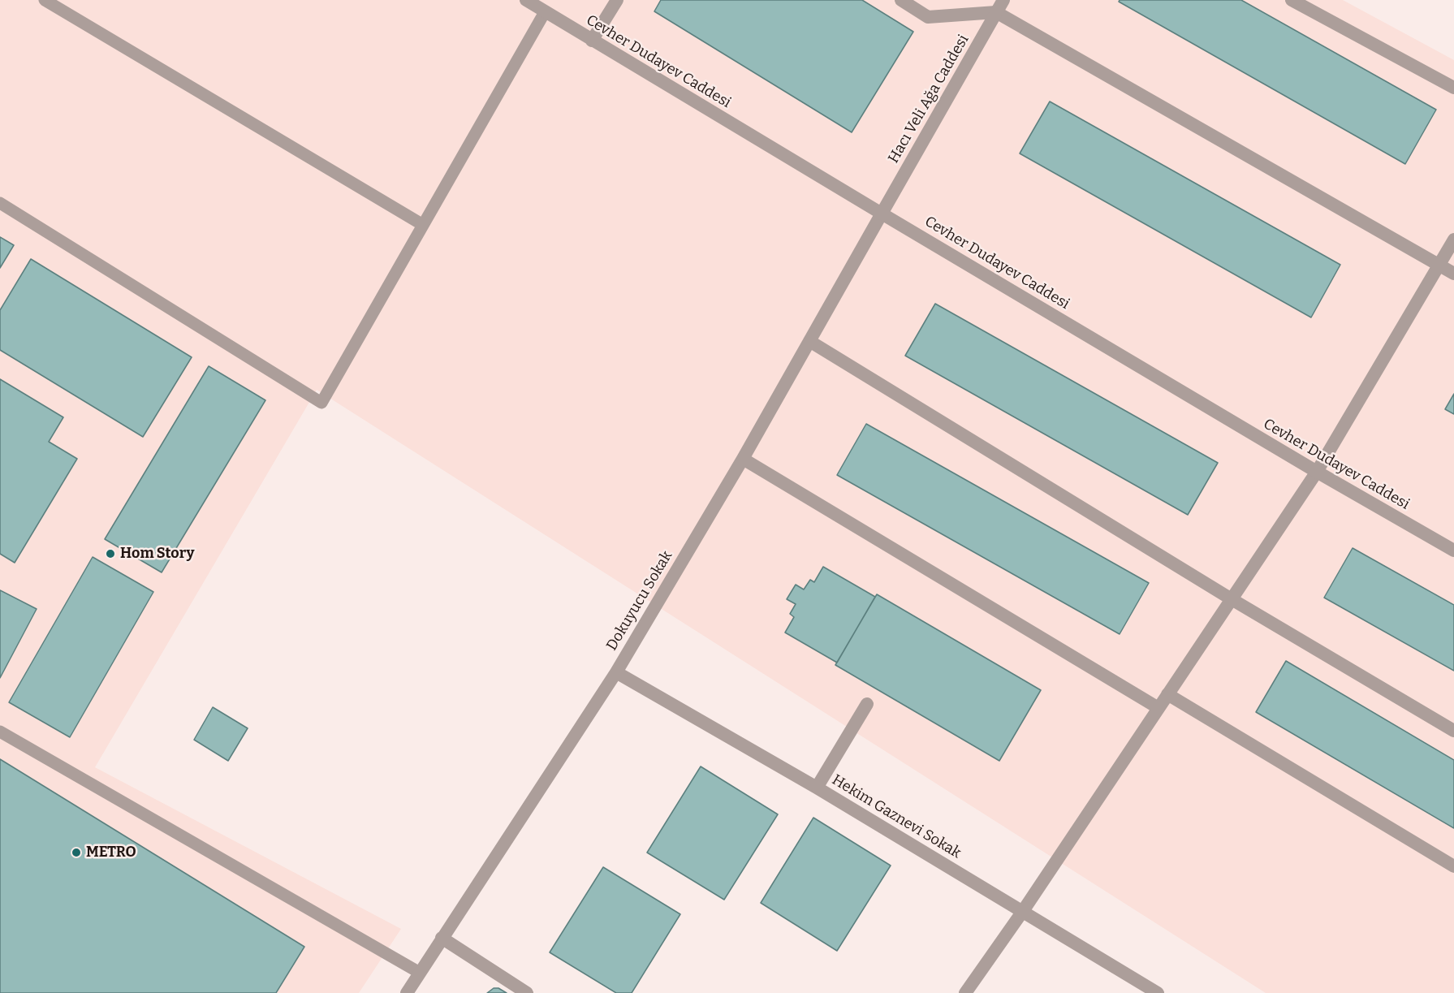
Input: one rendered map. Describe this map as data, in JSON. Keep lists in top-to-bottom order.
{
  "streets": {
    "street": [
      "Cevher Dudayev Caddesi",
      "Hacı Veli Ağa Caddesi",
      "Dokuyucu Sokak",
      "Hekim Gaznevi Sokak"
    ]
  },
  "crossings": [
    ["Cevher Dudayev Caddesi", "Hacı Veli Ağa Caddesi"],
    ["Cevher Dudayev Caddesi", "Dokuyucu Sokak"],
    ["Hacı Veli Ağa Caddesi", "Dokuyucu Sokak"],
    ["Dokuyucu Sokak", "Hekim Gaznevi Sokak"]
  ],
  "places": ["Hom Story", "METRO"]
}
